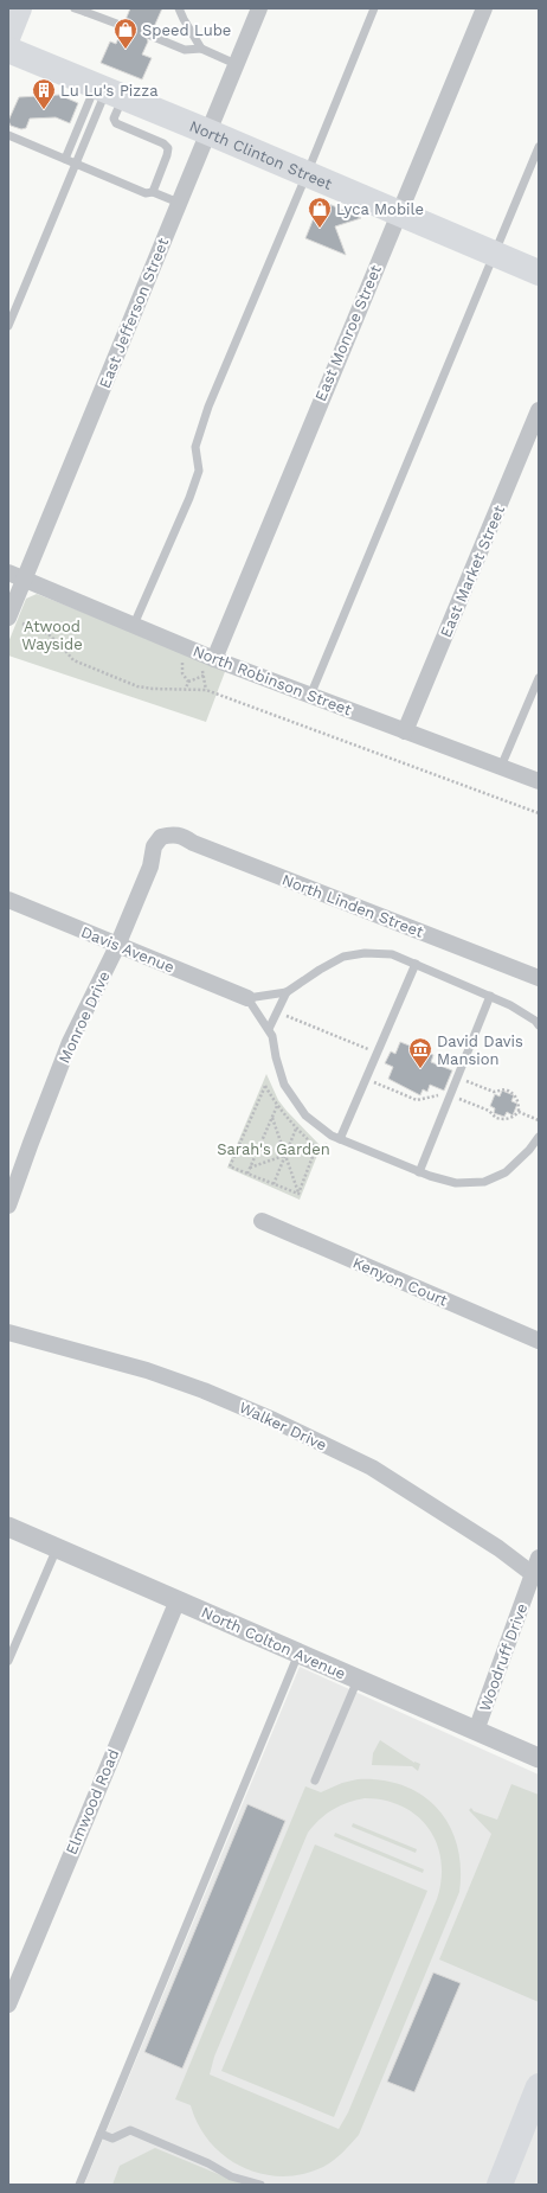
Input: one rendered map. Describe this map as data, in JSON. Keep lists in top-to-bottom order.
{
  "streets": {
    "main road": ["North Clinton Street"],
    "street": [
      "East Jefferson Street",
      "East Monroe Street",
      "East Market Street",
      "North Robinson Street",
      "North Linden Street",
      "Davis Avenue",
      "Monroe Drive",
      "Kenyon Court",
      "Walker Drive",
      "North Colton Avenue",
      "Woodruff Drive",
      "Elmwood Road"
    ]
  },
  "crossings": [
    ["North Clinton Street", "East Jefferson Street"],
    ["North Clinton Street", "East Monroe Street"],
    ["East Jefferson Street", "North Robinson Street"],
    ["East Monroe Street", "North Robinson Street"],
    ["East Market Street", "North Robinson Street"],
    ["North Linden Street", "Monroe Drive"],
    ["Davis Avenue", "Monroe Drive"],
    ["Walker Drive", "Woodruff Drive"],
    ["North Colton Avenue", "Woodruff Drive"],
    ["North Colton Avenue", "Elmwood Road"]
  ],
  "parks": ["Atwood Wayside", "Sarah's Garden"],
  "places": {
    "shop": ["Speed Lube", "Lyca Mobile"],
    "building": ["Lu Lu's Pizza"],
    "museum": ["David Davis Mansion"]
  }
}
